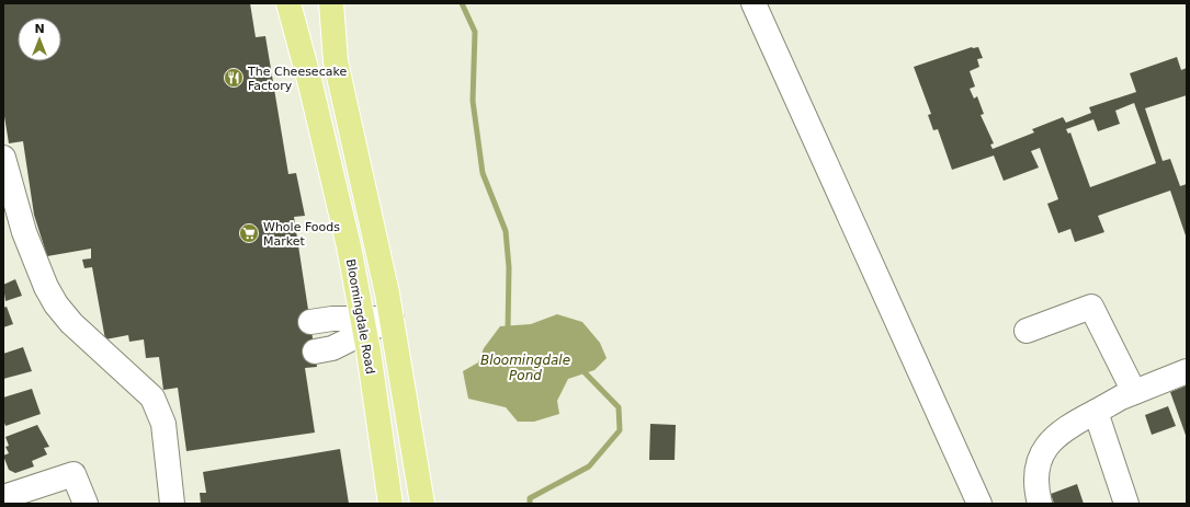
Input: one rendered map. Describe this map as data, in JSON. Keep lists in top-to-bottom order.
{
  "streets": {
    "main road": ["Bloomingdale Road"]
  },
  "water": ["Bloomingdale Pond"],
  "places": {
    "restaurant": ["The Cheesecake Factory"],
    "supermarket": ["Whole Foods Market"]
  },
  "north": "top"
}
